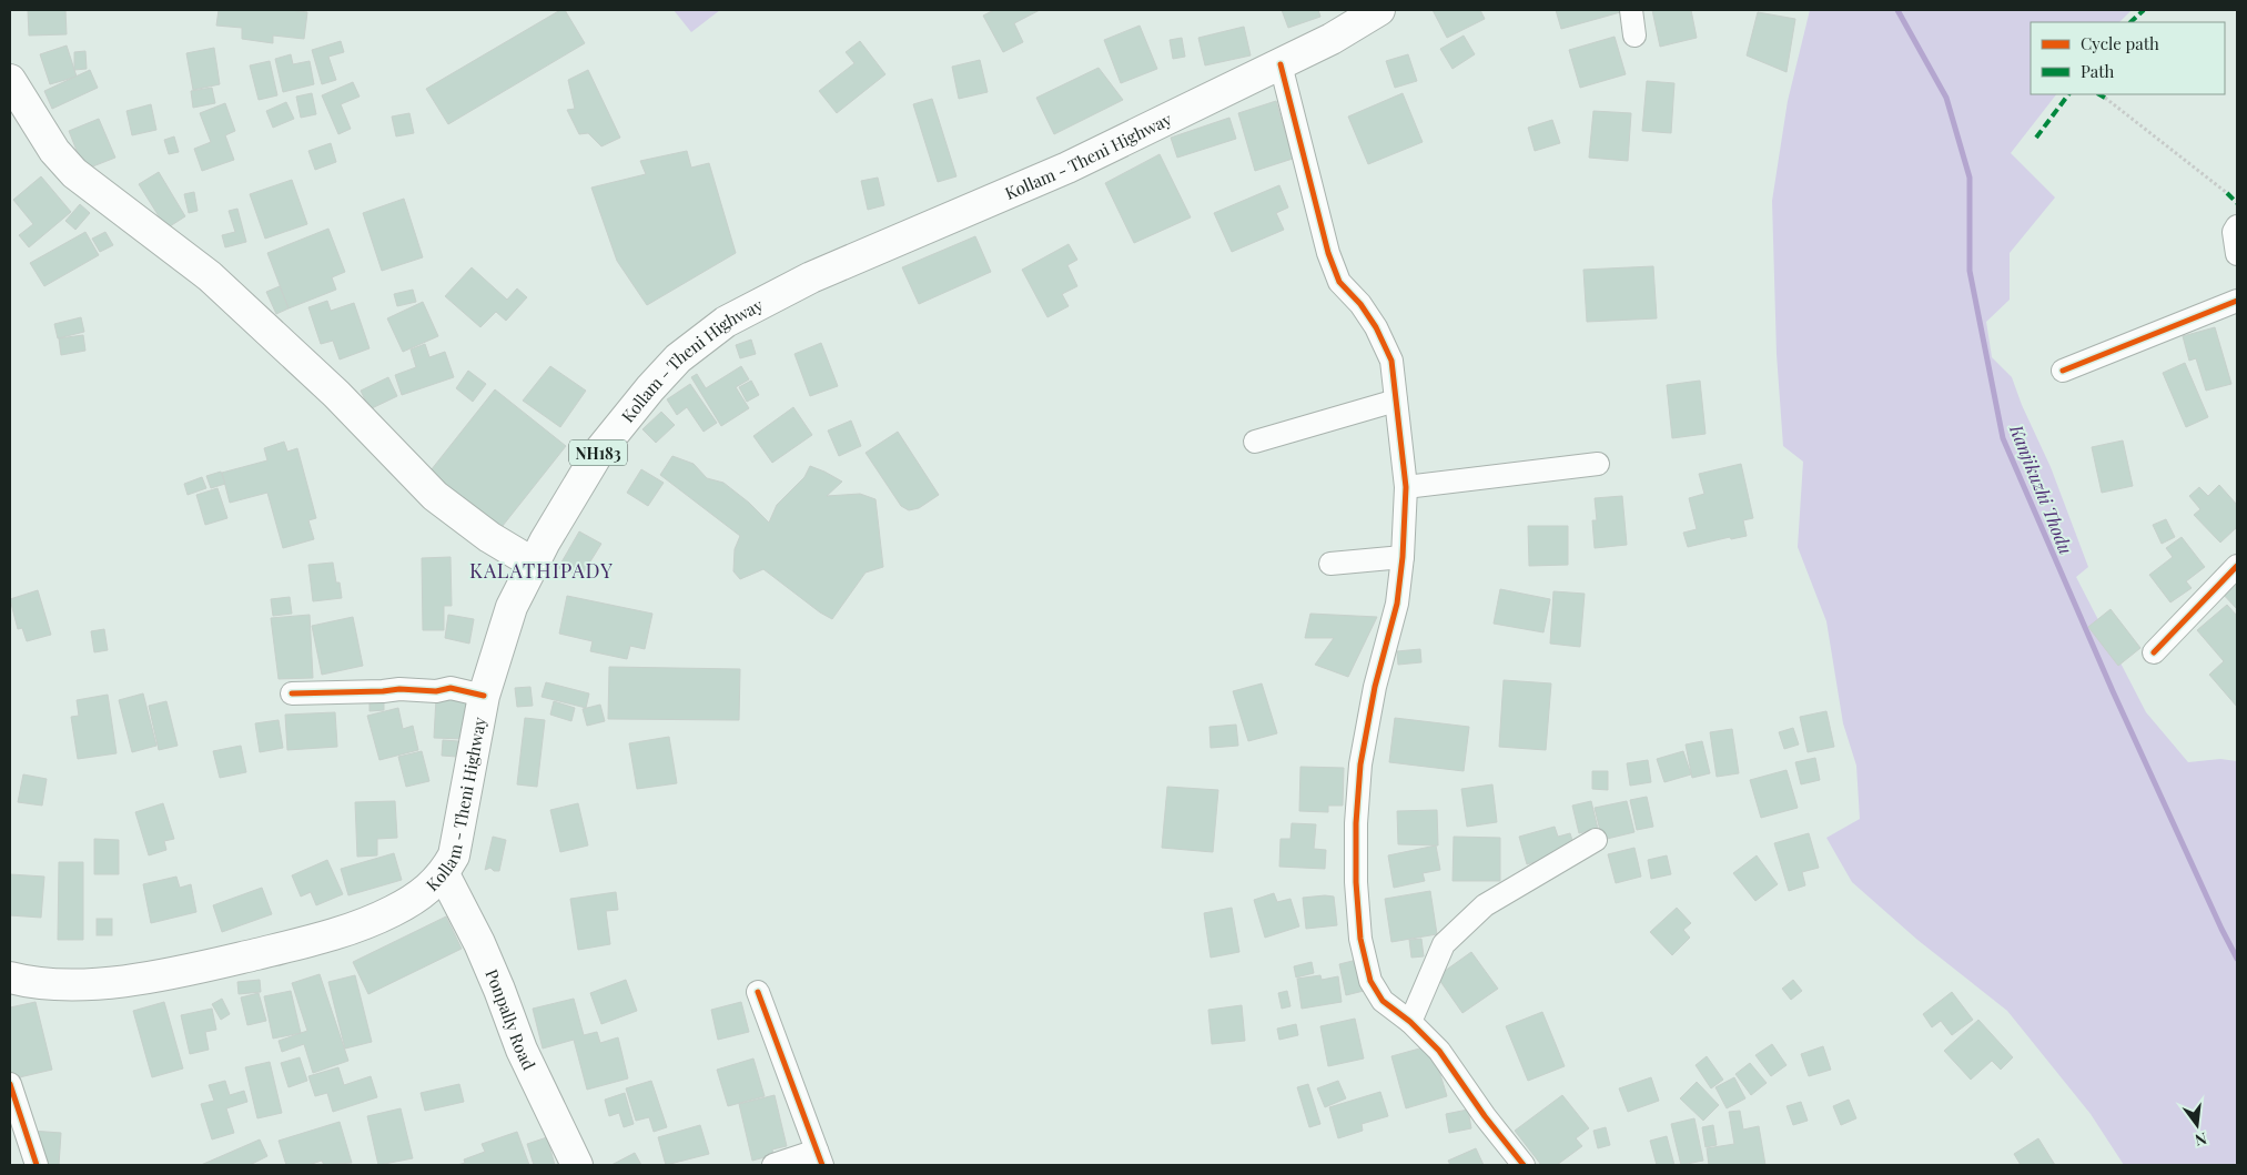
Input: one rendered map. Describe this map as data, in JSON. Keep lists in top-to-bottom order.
{
  "streets": {
    "main road": ["Kollam - Theni Highway", "NH183", "Ponpally Road"]
  },
  "crossings": [
    ["Kollam - Theni Highway", "Ponpally Road"]
  ],
  "districts": ["KALATHIPADY"],
  "water": ["Kanjikuzhi Thodu"],
  "legend": ["Cycle path", "Path"],
  "north": "bottom"
}
